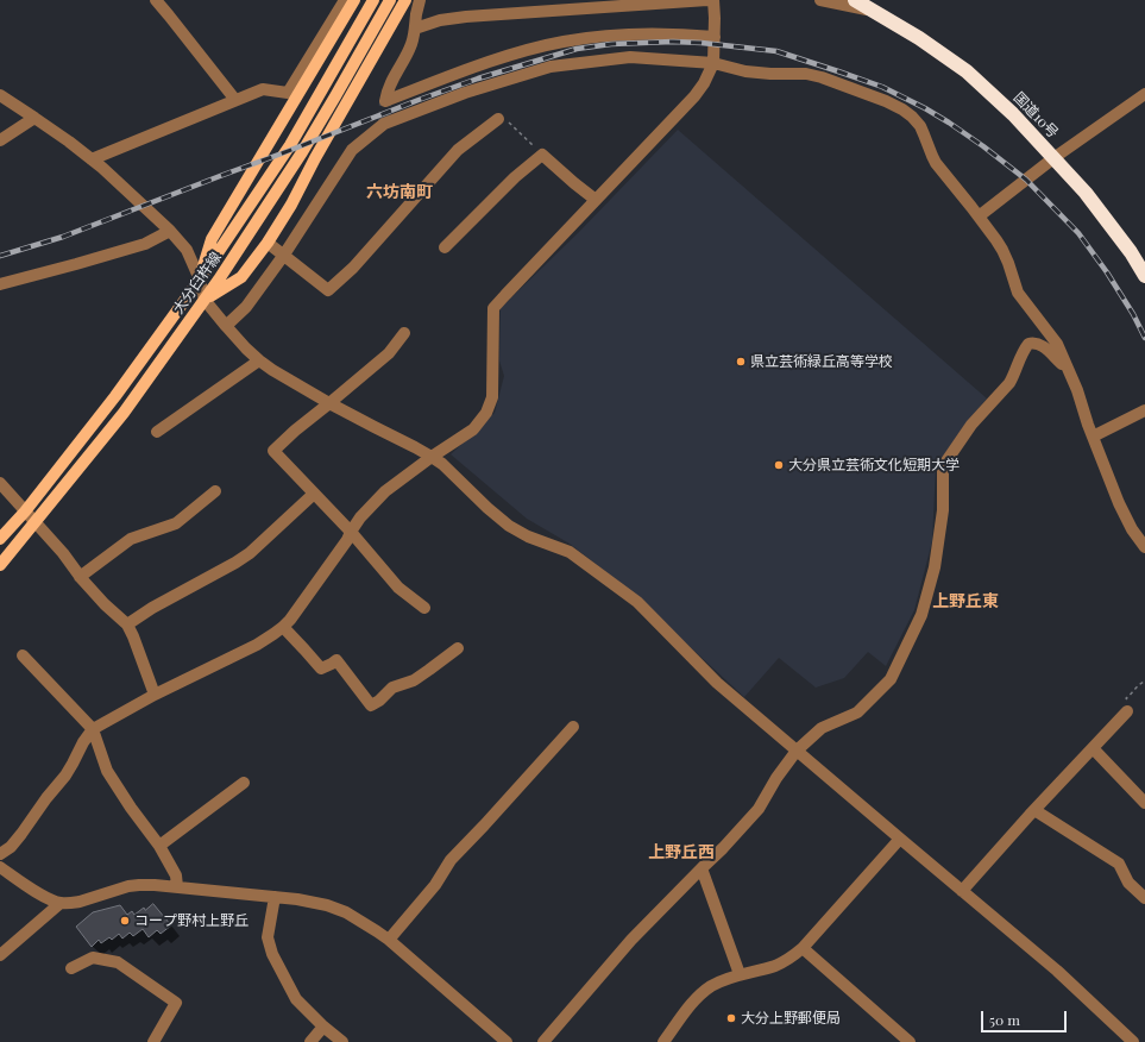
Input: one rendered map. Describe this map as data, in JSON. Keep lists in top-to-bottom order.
{
  "streets": {
    "highway": ["国道10号"],
    "main road": ["大分臼杵線"]
  },
  "districts": ["六坊南町", "上野丘東", "上野丘西"],
  "places": [
    "県立芸術緑丘高等学校",
    "大分県立芸術文化短期大学",
    "コープ野村上野丘",
    "大分上野郵便局"
  ],
  "scale_bar": "50 m"
}
